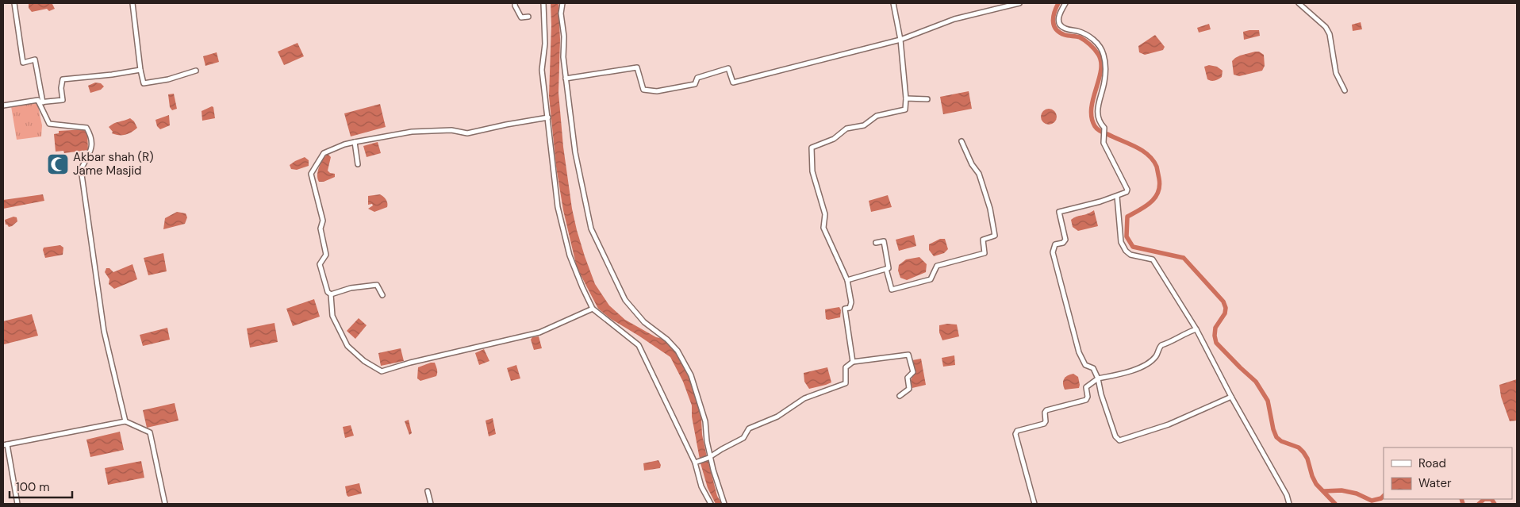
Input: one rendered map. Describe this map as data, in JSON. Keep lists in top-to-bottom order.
{
  "places": {
    "mosque": ["Akbar shah (R) Jame Masjid"]
  },
  "legend": ["Road", "Water"],
  "scale_bar": "100 m"
}
